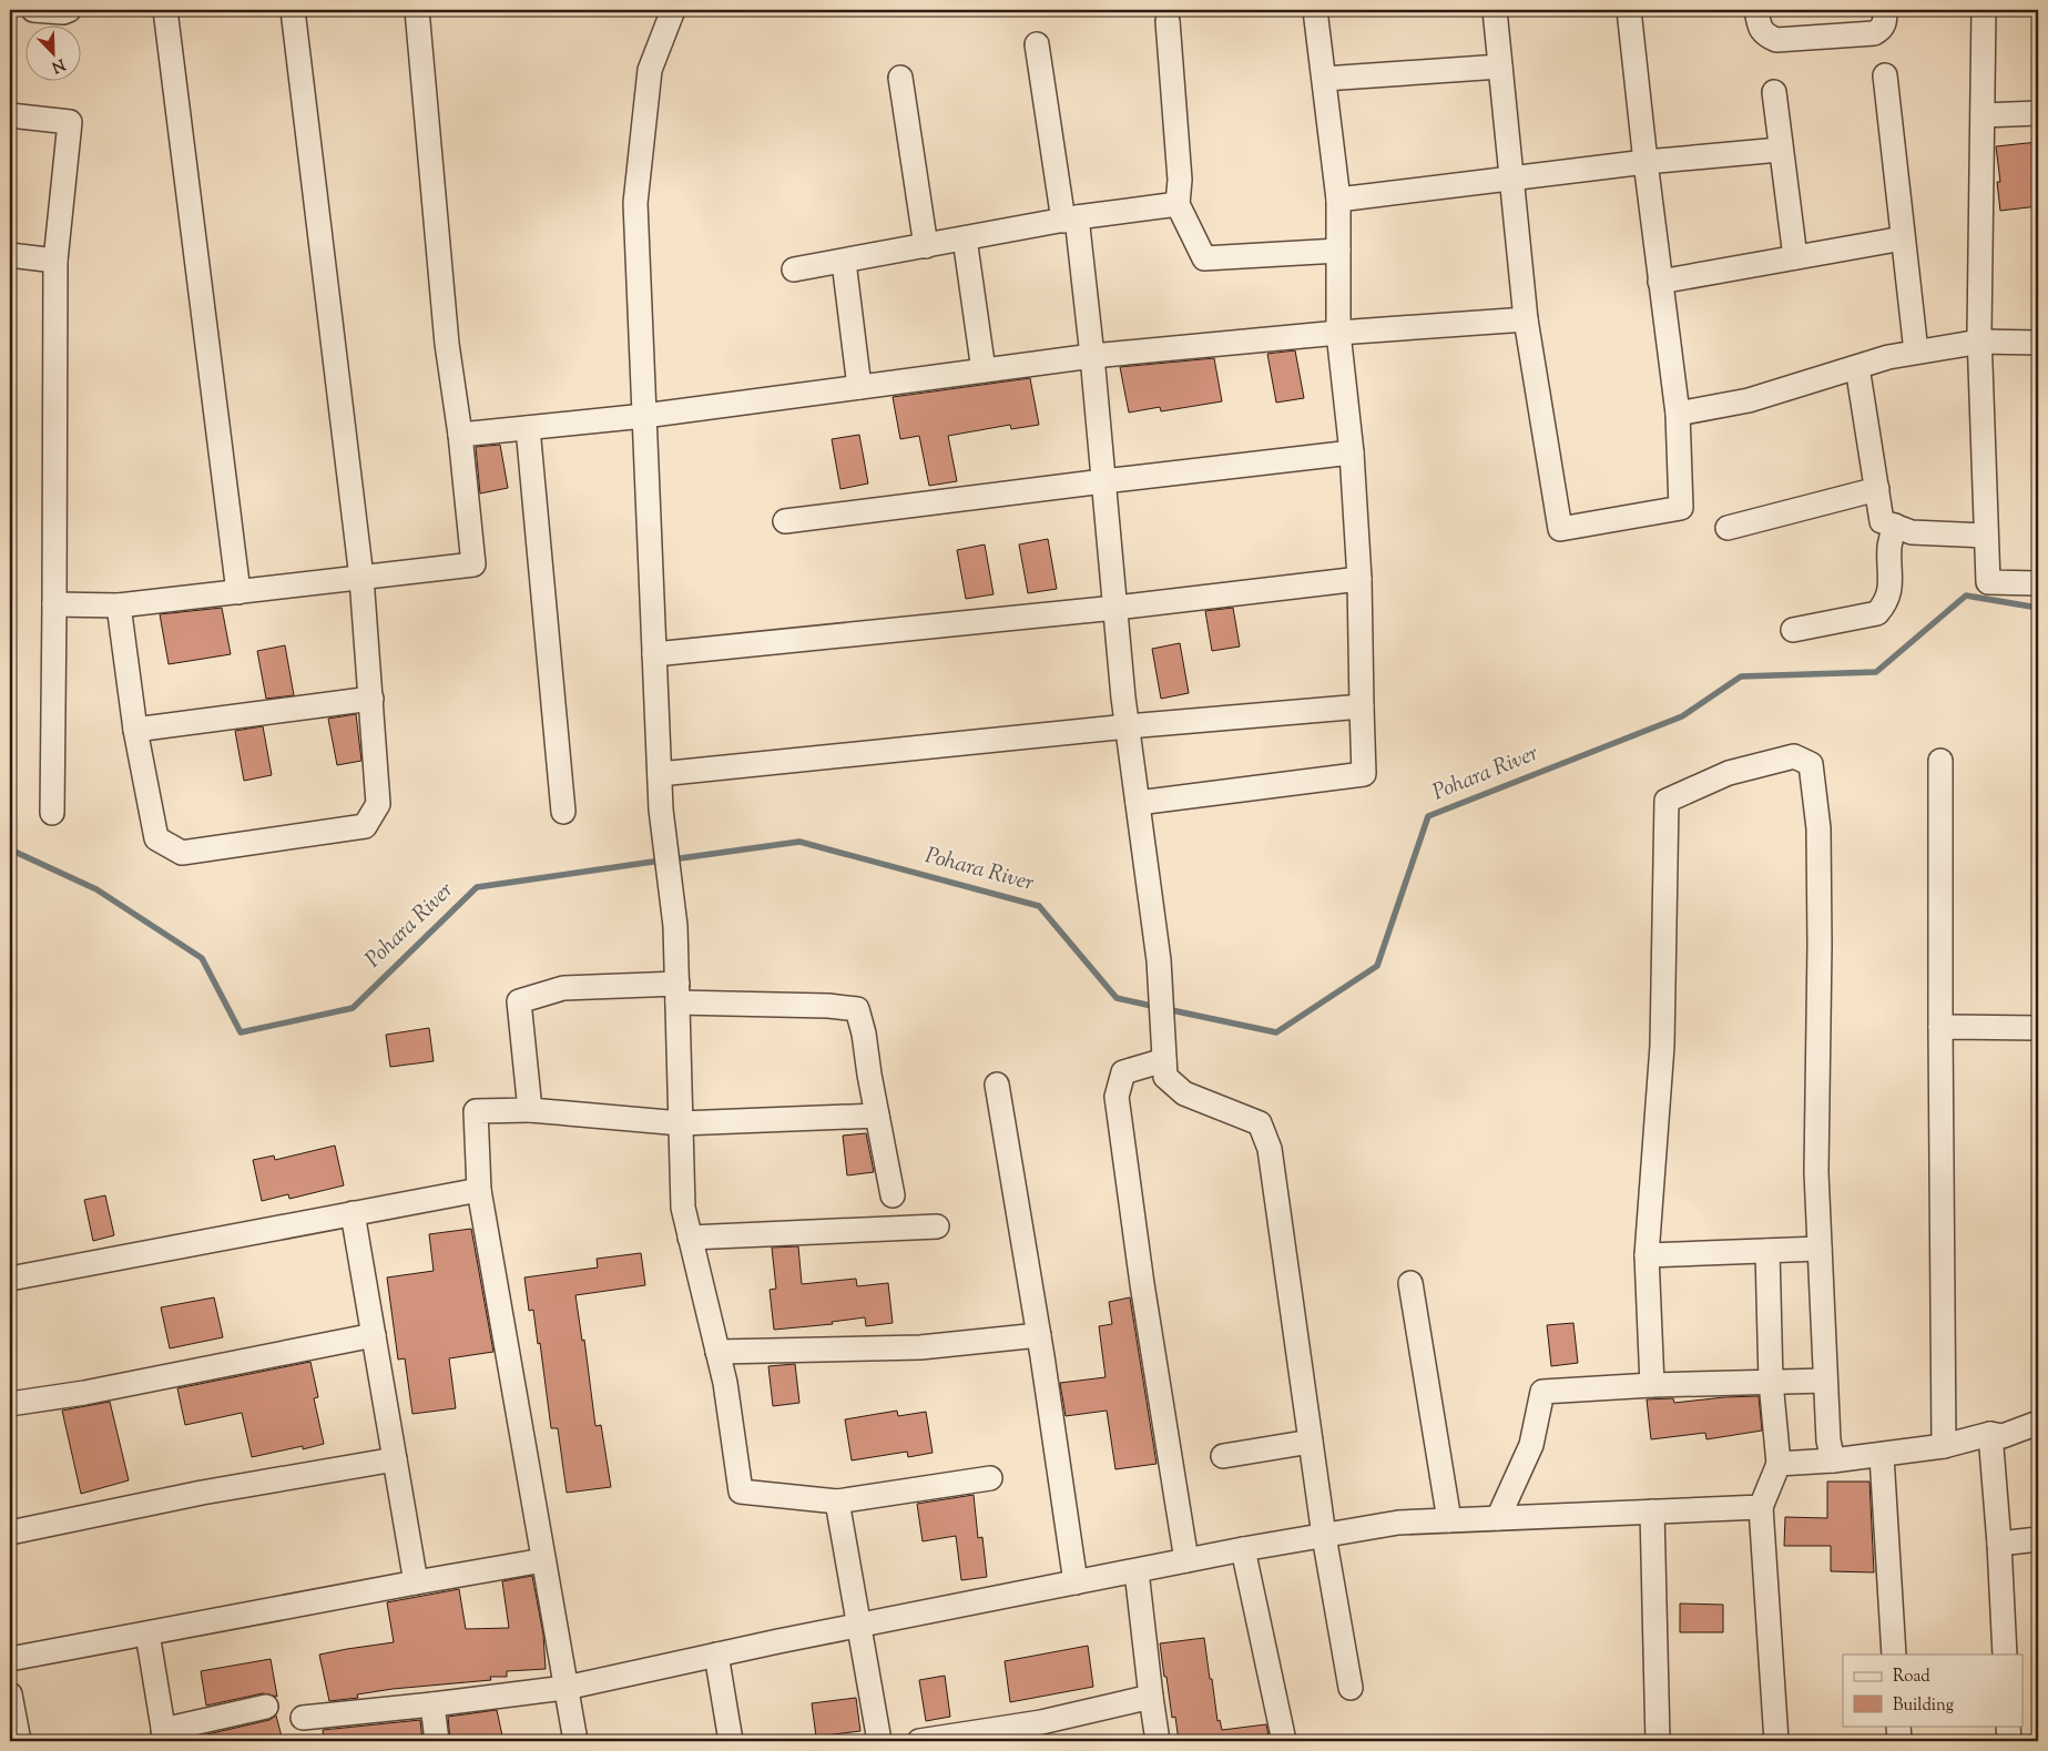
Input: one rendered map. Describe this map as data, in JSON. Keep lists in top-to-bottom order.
{
  "water": ["Pohara River"],
  "legend": ["Road", "Building"],
  "north": "bottom right"
}
